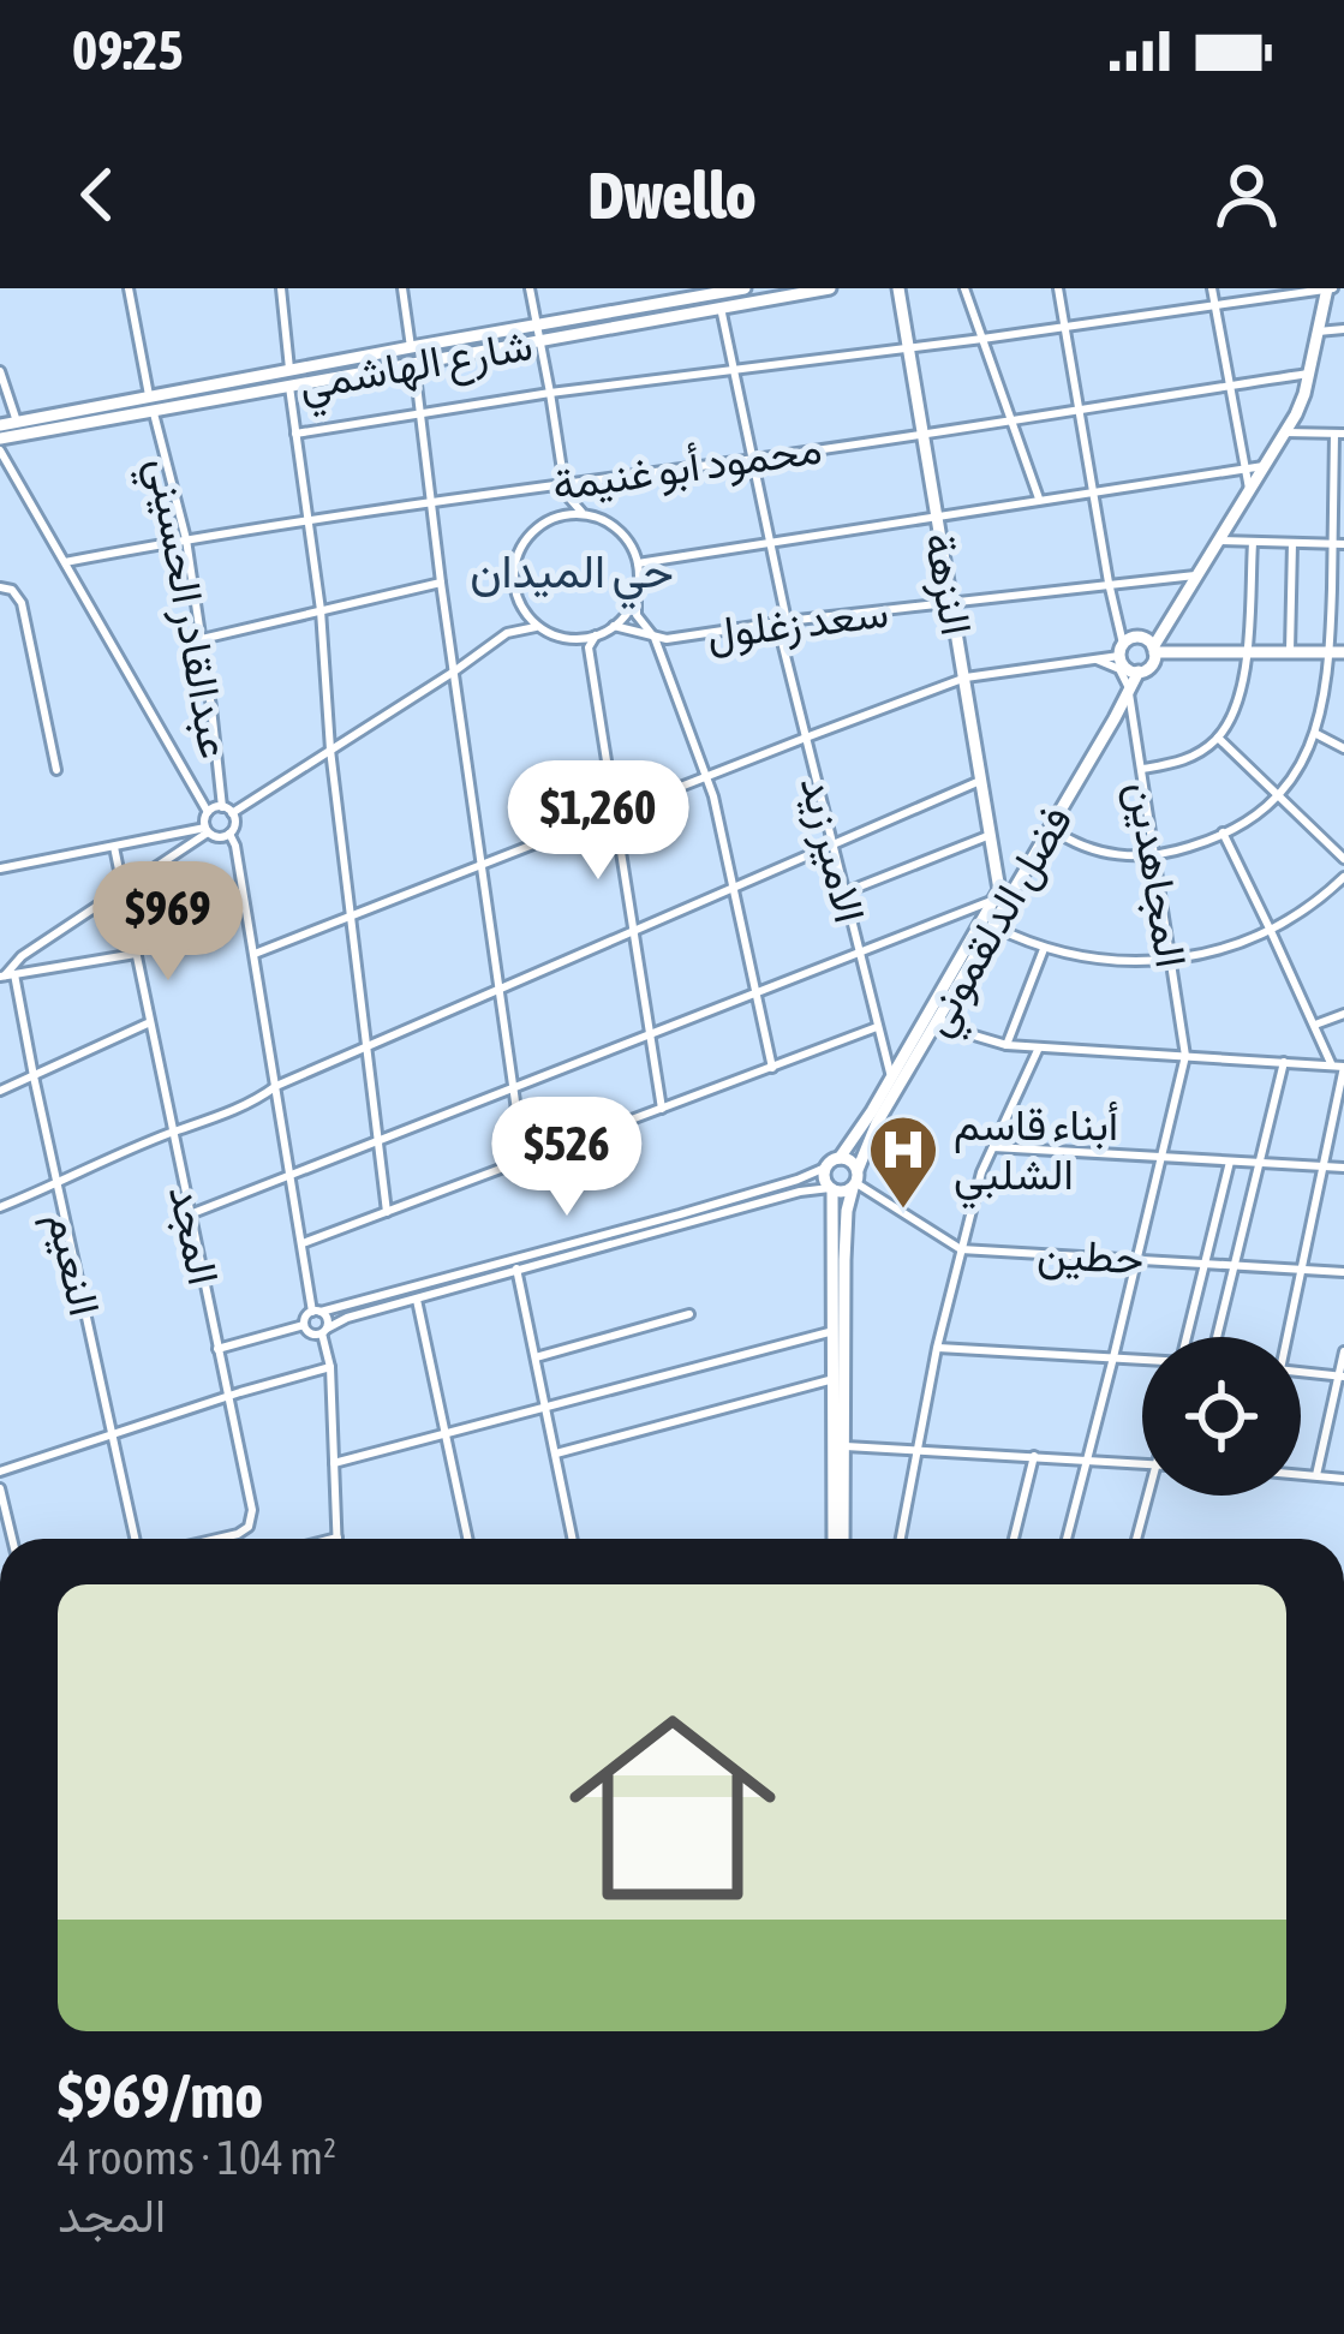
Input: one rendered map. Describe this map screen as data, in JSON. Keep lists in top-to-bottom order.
{
  "streets": {
    "main road": ["شارع الهاشمي", "النزهة", "فضل الدلقموني"],
    "street": [
      "محمود أبو غنيمة",
      "عبدالقادر الحسيني",
      "سعد زغلول",
      "الامير زيد",
      "المجاهدين",
      "المجد",
      "حطين",
      "النعيم"
    ]
  },
  "crossings": [
    ["شارع الهاشمي", "عبدالقادر الحسيني"],
    ["شارع الهاشمي", "الامير زيد"],
    ["محمود أبو غنيمة", "النزهة"],
    ["محمود أبو غنيمة", "عبدالقادر الحسيني"],
    ["محمود أبو غنيمة", "الامير زيد"],
    ["النزهة", "سعد زغلول"],
    ["سعد زغلول", "الامير زيد"],
    ["المجاهدين", "فضل الدلقموني"],
    ["فضل الدلقموني", "حطين"]
  ],
  "districts": ["حي الميدان"],
  "places": {
    "hospital": ["أبناء قاسم الشلبي"]
  },
  "page": {
    "status": "09:25",
    "header": "Dwello",
    "price": ["$1,260", "$969", "$526"],
    "list": [
      {
        "name": "$969/mo",
        "note": "4 rooms · 104 m² · المجد"
      }
    ]
  }
}
